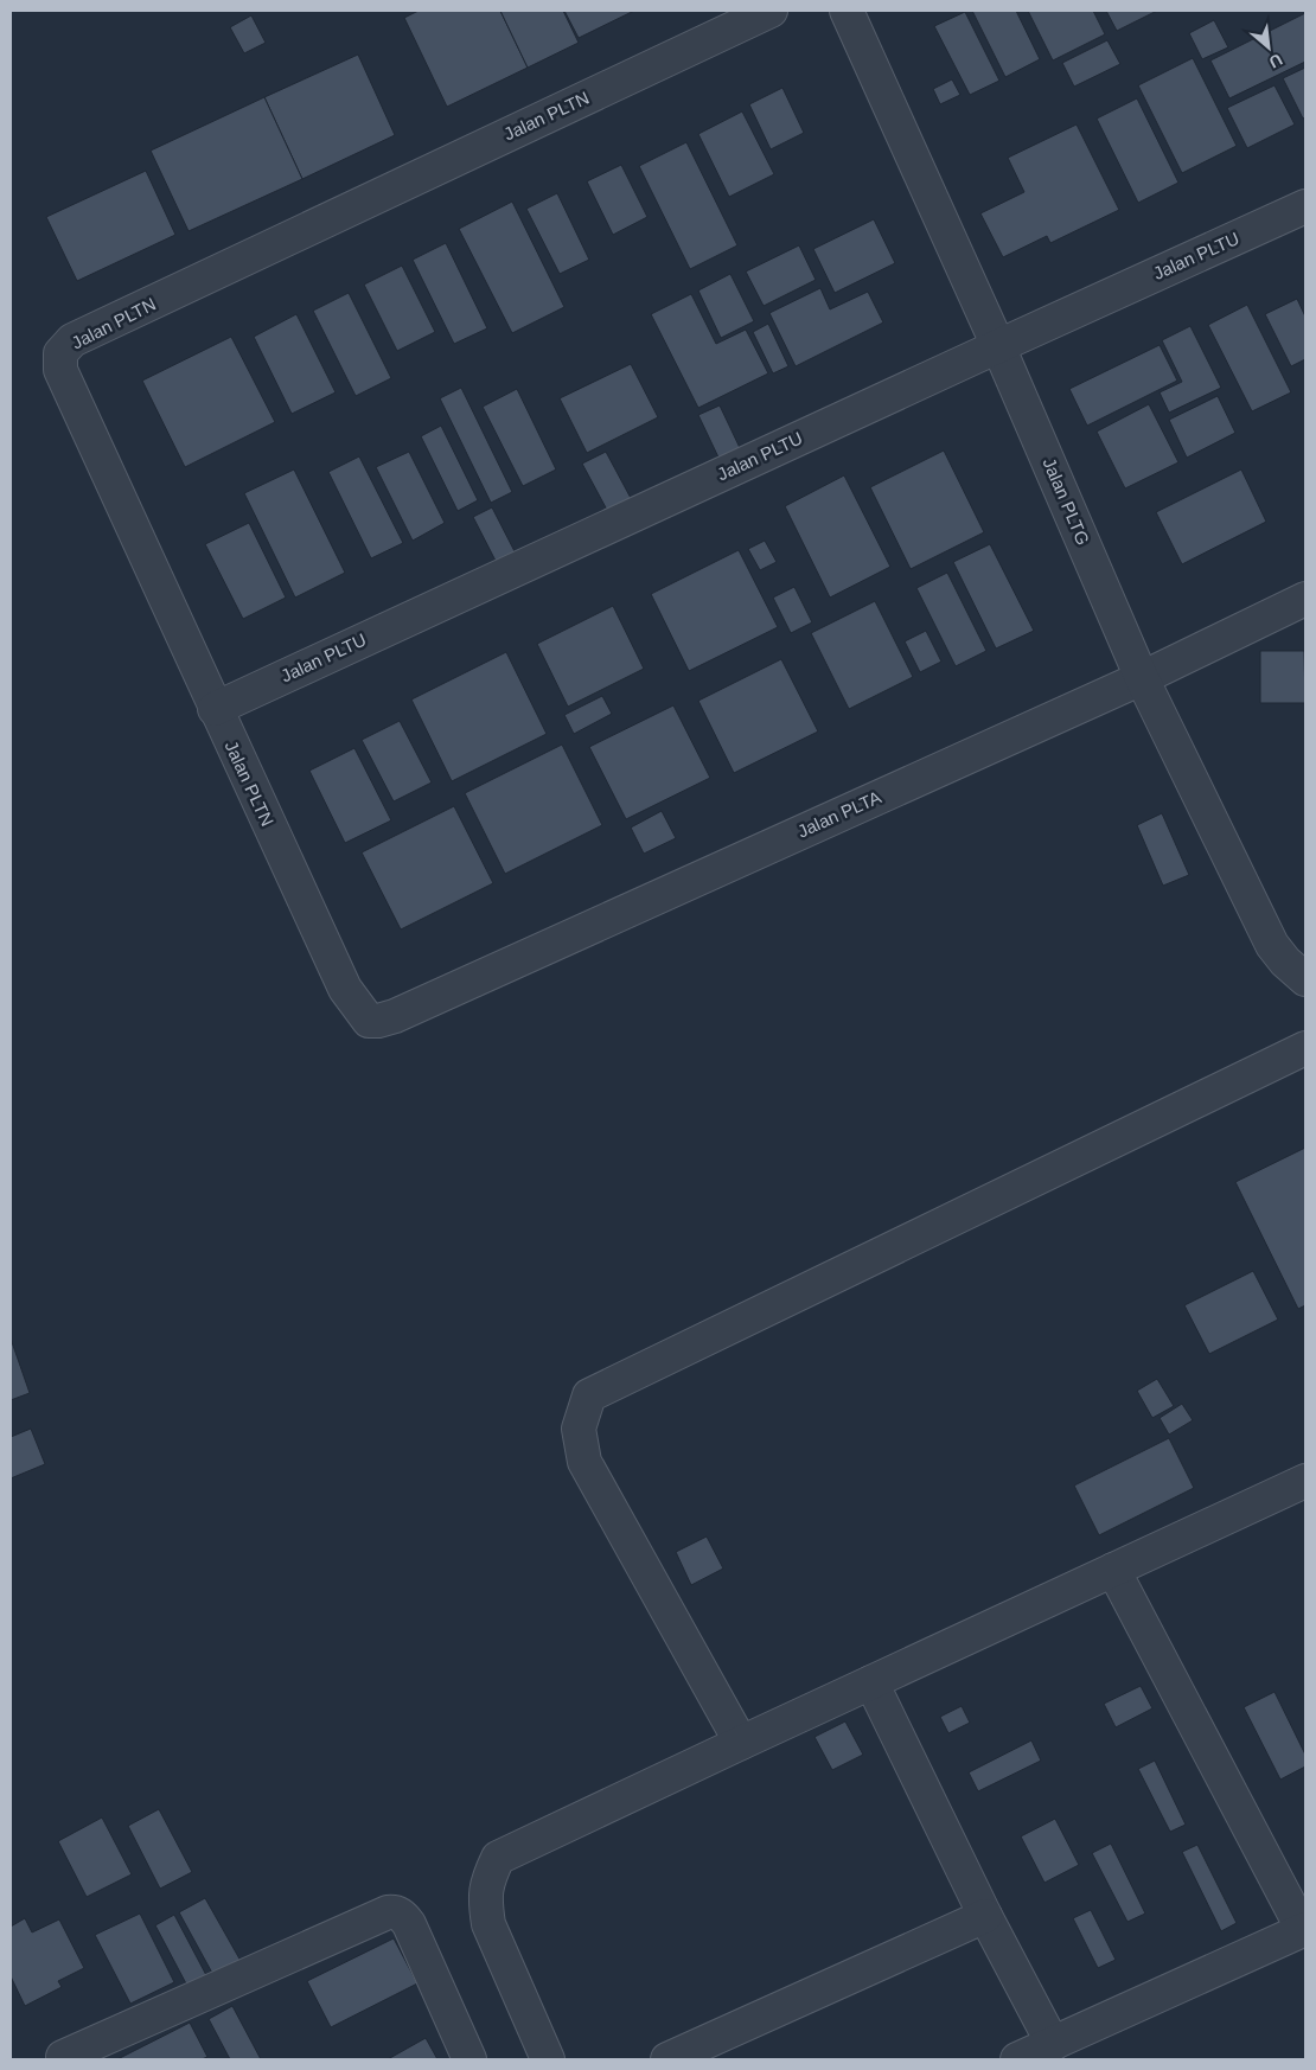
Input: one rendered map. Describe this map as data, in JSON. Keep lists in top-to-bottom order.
{
  "streets": {
    "street": [
      "Jalan PLTN",
      "Jalan PLTU",
      "Jalan PLTG",
      "Jalan PLTA"
    ]
  },
  "crossings": [
    ["Jalan PLTN", "Jalan PLTU"],
    ["Jalan PLTN", "Jalan PLTA"],
    ["Jalan PLTU", "Jalan PLTG"],
    ["Jalan PLTG", "Jalan PLTA"]
  ],
  "north": "bottom right"
}
